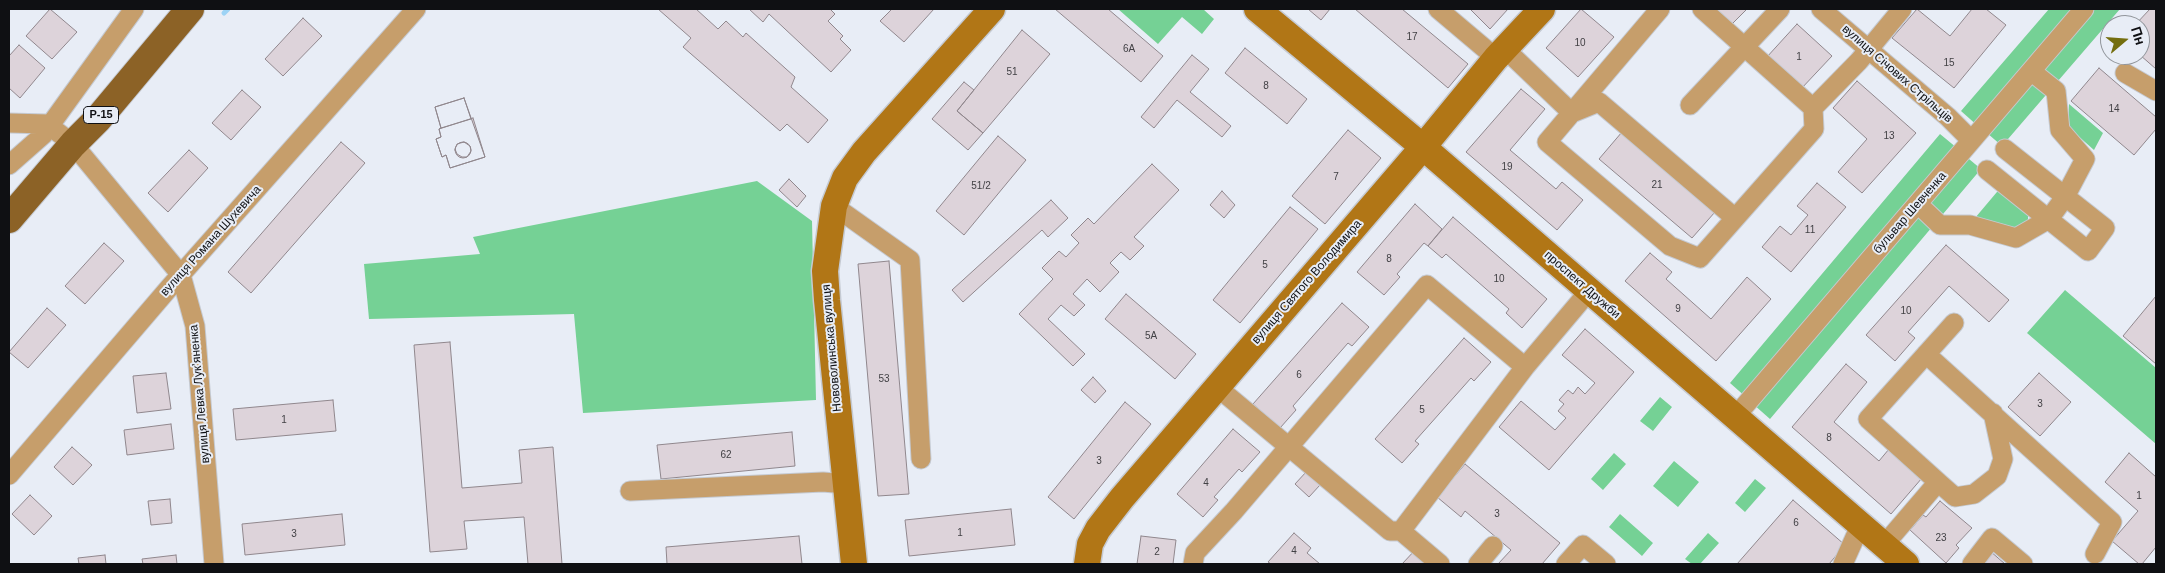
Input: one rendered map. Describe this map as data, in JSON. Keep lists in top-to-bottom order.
{
  "streets": {
    "main road": ["Р-15"],
    "street": [
      "вулиця Січових Стрільців",
      "бульвар Шевченка",
      "вулиця Романа Шухевича",
      "вулиця Святого Володимира",
      "проспект Дружби",
      "Нововолинська вулиця",
      "вулиця Левка Лукʼяненка"
    ]
  },
  "crossings": [
    ["вулиця Січових Стрільців", "бульвар Шевченка"],
    ["Р-15", "вулиця Левка Лукʼяненка"],
    ["бульвар Шевченка", "проспект Дружби"],
    ["вулиця Романа Шухевича", "вулиця Левка Лукʼяненка"],
    ["вулиця Святого Володимира", "проспект Дружби"]
  ],
  "house_numbers": [
    "17",
    "10",
    "6А",
    "1",
    "15",
    "51",
    "8",
    "14",
    "13",
    "19",
    "7",
    "21",
    "51/2",
    "11",
    "8",
    "5",
    "10",
    "9",
    "10",
    "5А",
    "6",
    "53",
    "3",
    "5",
    "1",
    "8",
    "62",
    "3",
    "4",
    "1",
    "3",
    "6",
    "1",
    "3",
    "23",
    "4",
    "2"
  ],
  "north": "right"
}
